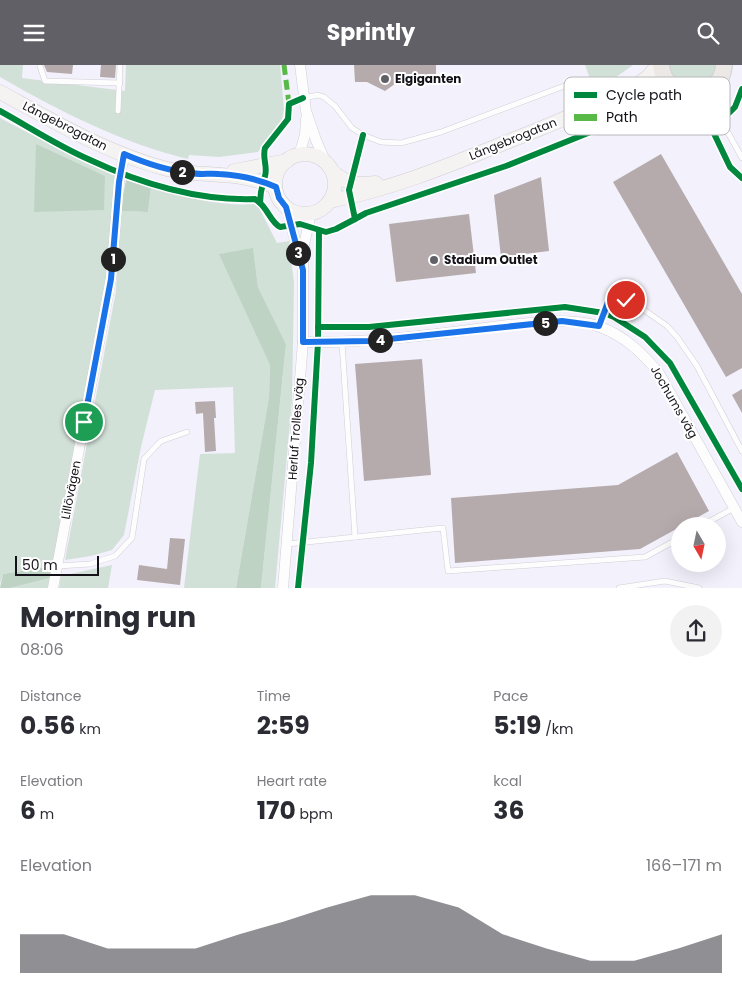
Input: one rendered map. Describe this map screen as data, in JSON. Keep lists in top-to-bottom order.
{
  "streets": {
    "main road": ["Långebrogatan"],
    "street": ["Jochums väg", "Herluf Trolles väg", "Lillövägen"]
  },
  "crossings": [
    ["Långebrogatan", "Herluf Trolles väg"],
    ["Långebrogatan", "Lillövägen"],
    ["Jochums väg", "Herluf Trolles väg"]
  ],
  "places": ["Elgiganten", "Stadium Outlet"],
  "legend": ["Cycle path", "Path"],
  "scale_bar": "50 m",
  "north": "bottom",
  "page": {
    "header": "Sprintly",
    "pins": [
      "2",
      "3",
      "1",
      "5",
      "4"
    ],
    "scale": "50 m",
    "heading": ["Morning run", "08:06"],
    "stats": [
      ["Distance", "0.56 km"],
      ["Time", "2:59"],
      ["Pace", "5:19 /km"],
      ["Elevation", "6 m"],
      ["Heart rate", "170 bpm"],
      ["kcal", "36"]
    ],
    "chart": ["Elevation", "166–171 m"]
  }
}
